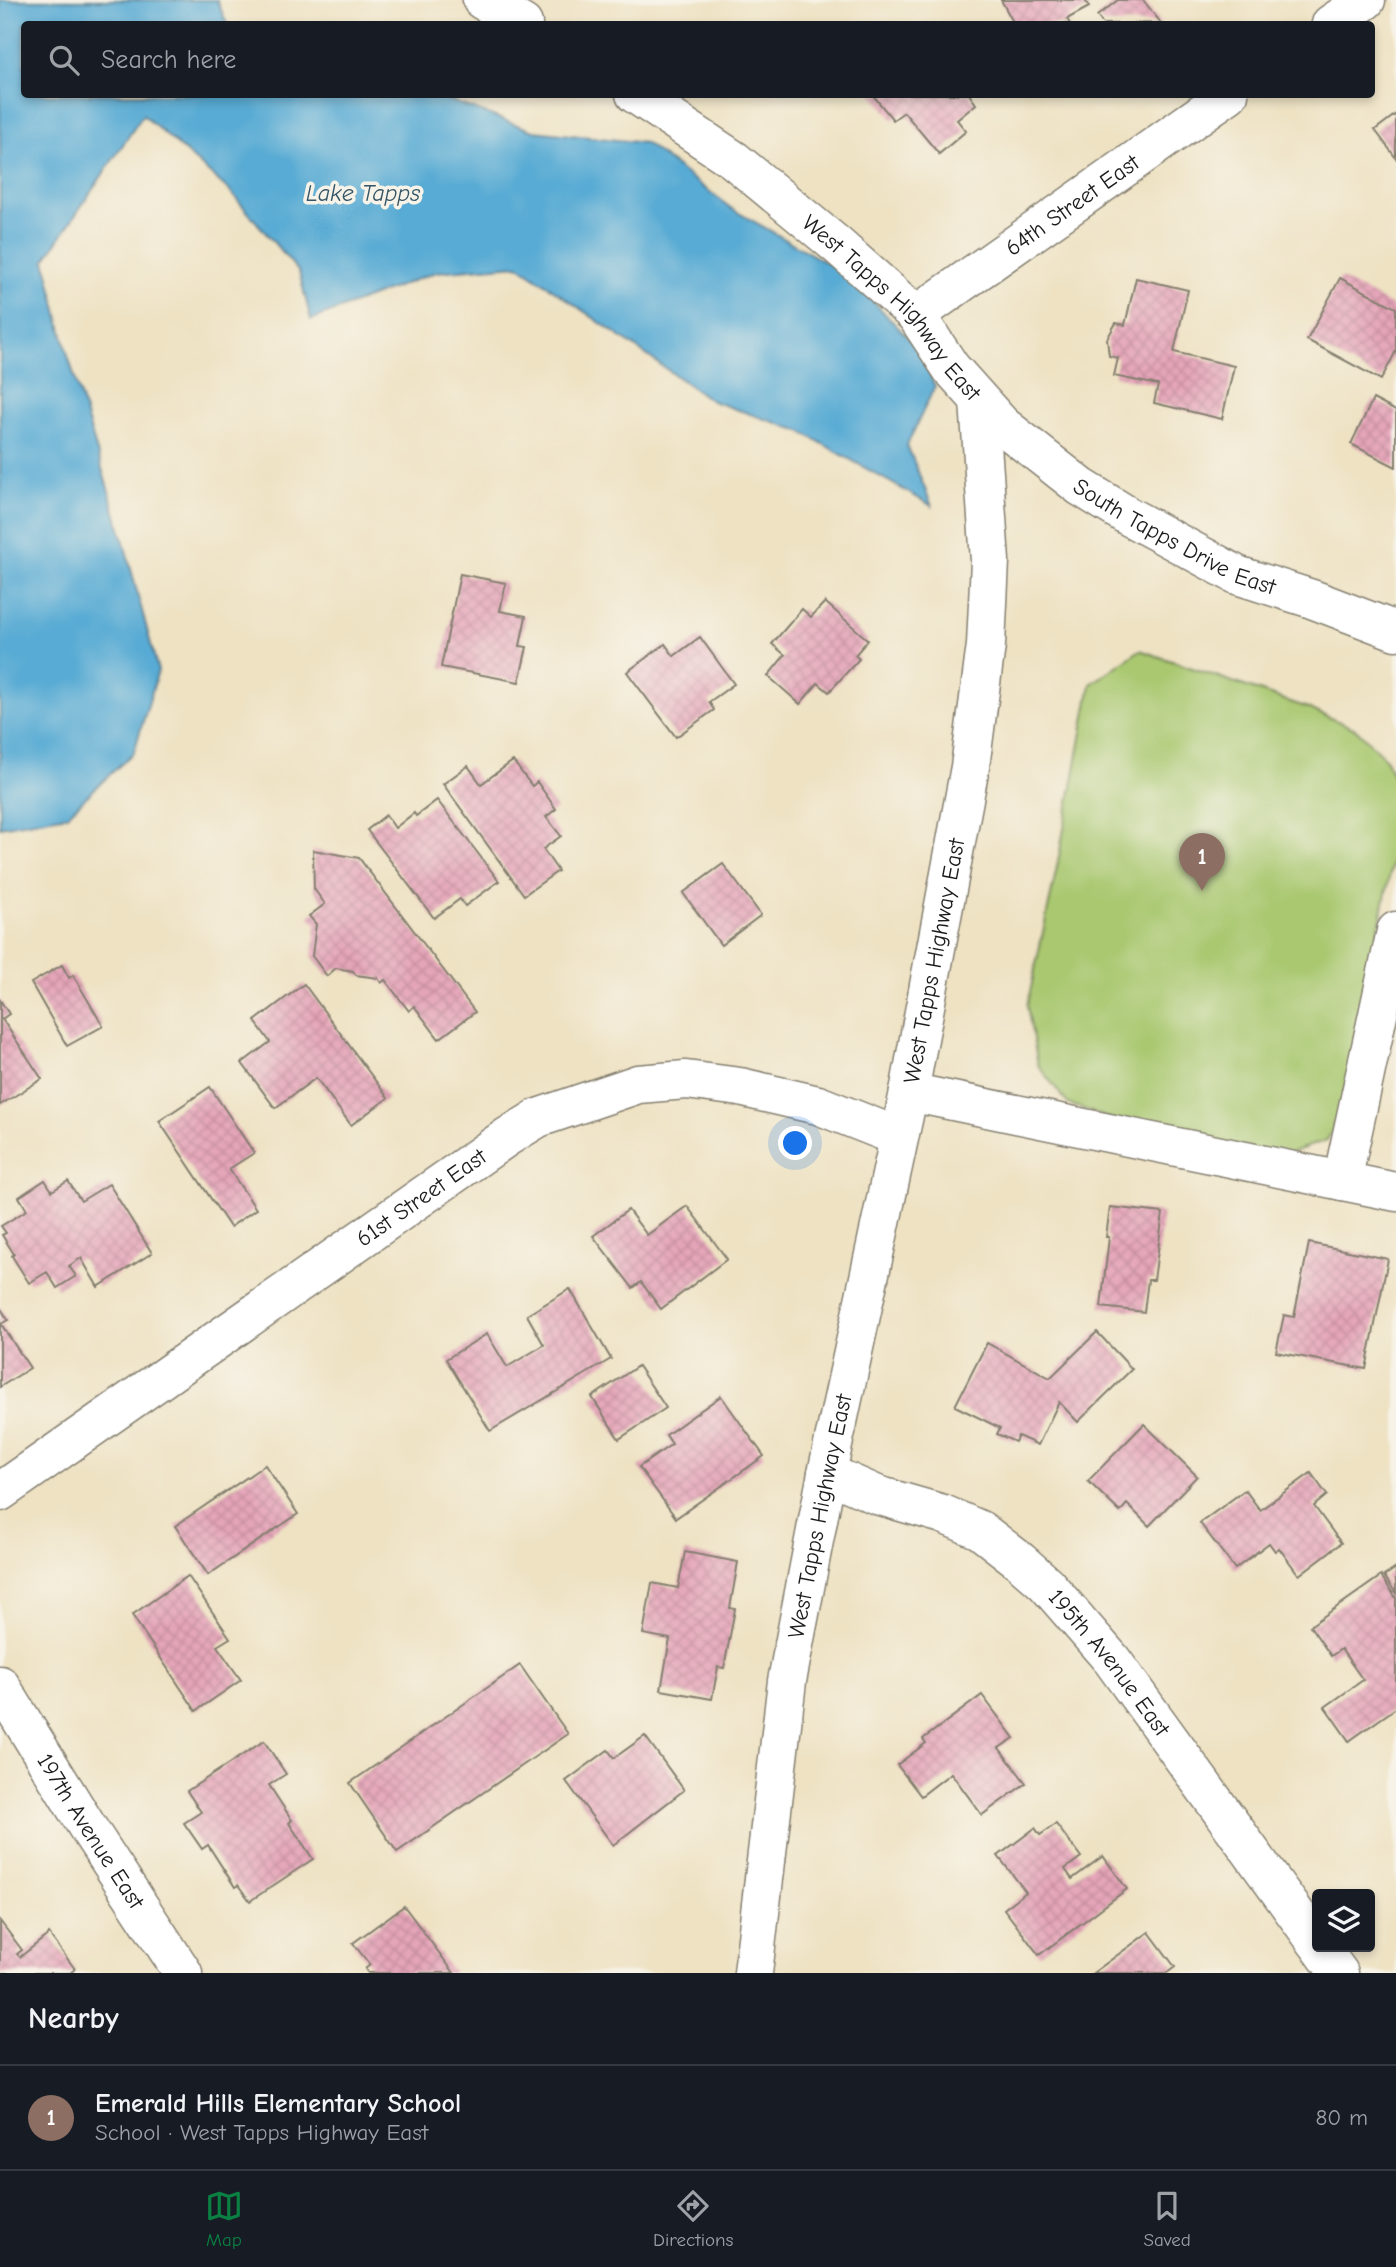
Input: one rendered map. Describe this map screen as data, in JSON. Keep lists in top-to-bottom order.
{
  "streets": {
    "street": [
      "64th Street East",
      "West Tapps Highway East",
      "South Tapps Drive East",
      "61st Street East",
      "195th Avenue East",
      "197th Avenue East"
    ]
  },
  "crossings": [
    ["64th Street East", "West Tapps Highway East"],
    ["West Tapps Highway East", "South Tapps Drive East"],
    ["West Tapps Highway East", "61st Street East"],
    ["West Tapps Highway East", "195th Avenue East"]
  ],
  "water": ["Lake Tapps"],
  "page": {
    "search": "Search here",
    "pins": "1",
    "heading": "Nearby",
    "list": [
      {
        "mark": "1",
        "name": "Emerald Hills Elementary School",
        "note": "School · West Tapps Highway East",
        "value": "80 m"
      }
    ],
    "nav": ["Map", "Directions", "Saved"]
  }
}
